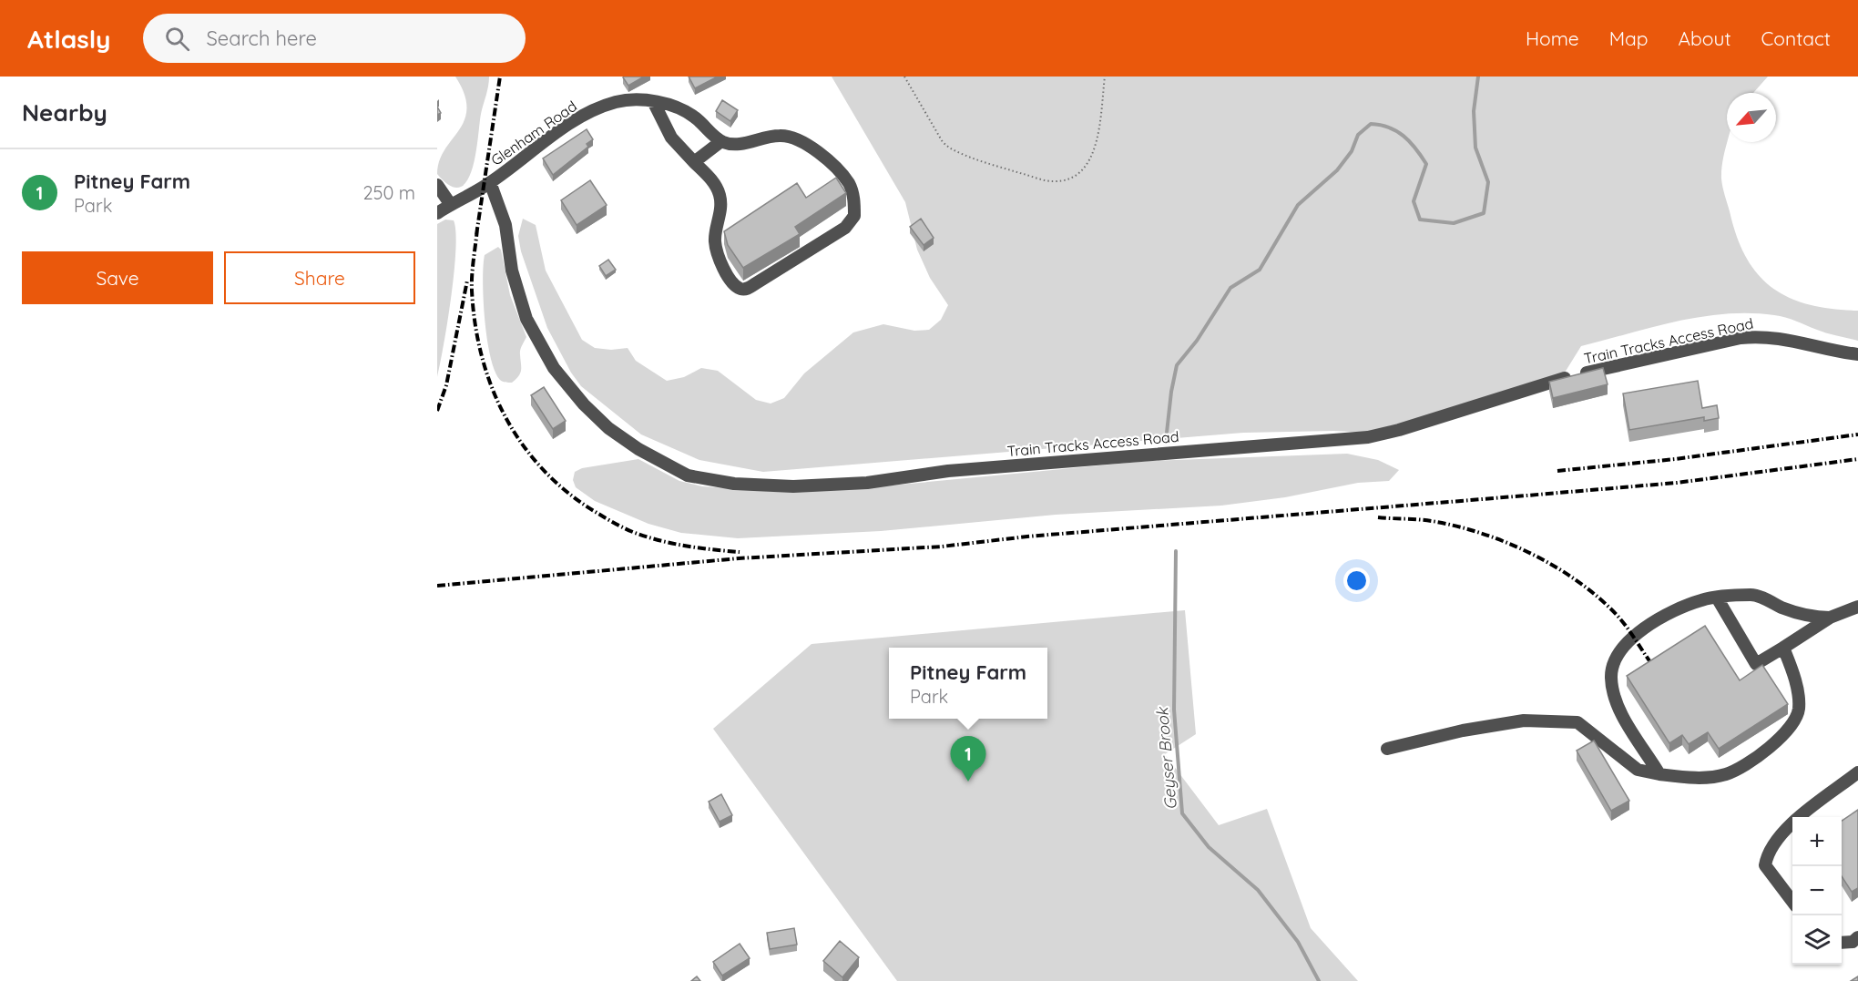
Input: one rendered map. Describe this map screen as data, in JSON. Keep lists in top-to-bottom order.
{
  "streets": {
    "street": ["Glenham Road", "Train Tracks Access Road"]
  },
  "crossings": [
    ["Glenham Road", "Train Tracks Access Road"]
  ],
  "water": ["Geyser Brook"],
  "north": "bottom left",
  "page": {
    "header": "Atlasly",
    "search": "Search here",
    "nav": [
      "Home",
      "Map",
      "About",
      "Contact"
    ],
    "heading": "Nearby",
    "list": [
      {
        "mark": "1",
        "name": "Pitney Farm",
        "note": "Park",
        "value": "250 m"
      }
    ],
    "buttons": ["Save", "Share"],
    "popup": ["Pitney Farm", "Park"],
    "pins": "1",
    "map_buttons": ["+", "−"]
  }
}
